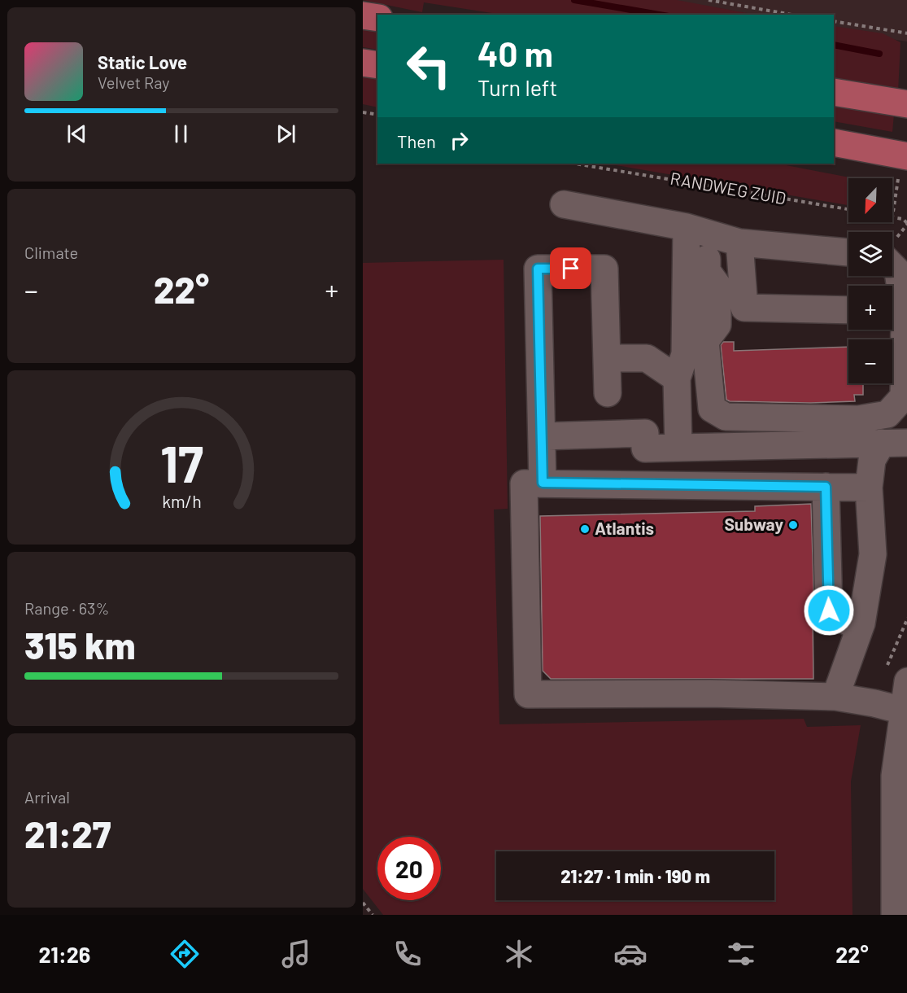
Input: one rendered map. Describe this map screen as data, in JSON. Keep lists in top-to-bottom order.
{
  "streets": {
    "path": ["RANDWEG ZUID"]
  },
  "places": ["Subway", "Atlantis"],
  "north": "bottom left",
  "page": {
    "turn": ["40 m", "Turn left"],
    "song": ["Static Love", "Velvet Ray"],
    "then": "Then",
    "map_buttons": ["+", "−"],
    "tile": [
      "Climate",
      ["Range · 63%", "315 km"],
      ["Arrival", "21:27"]
    ],
    "heat": ["−", "22°", "+"],
    "limit": "20",
    "trip": "21:27 · 1 min · 190 m",
    "tabs": ["21:26", "22°"],
    "gauge": ["17", "km/h"]
  }
}
